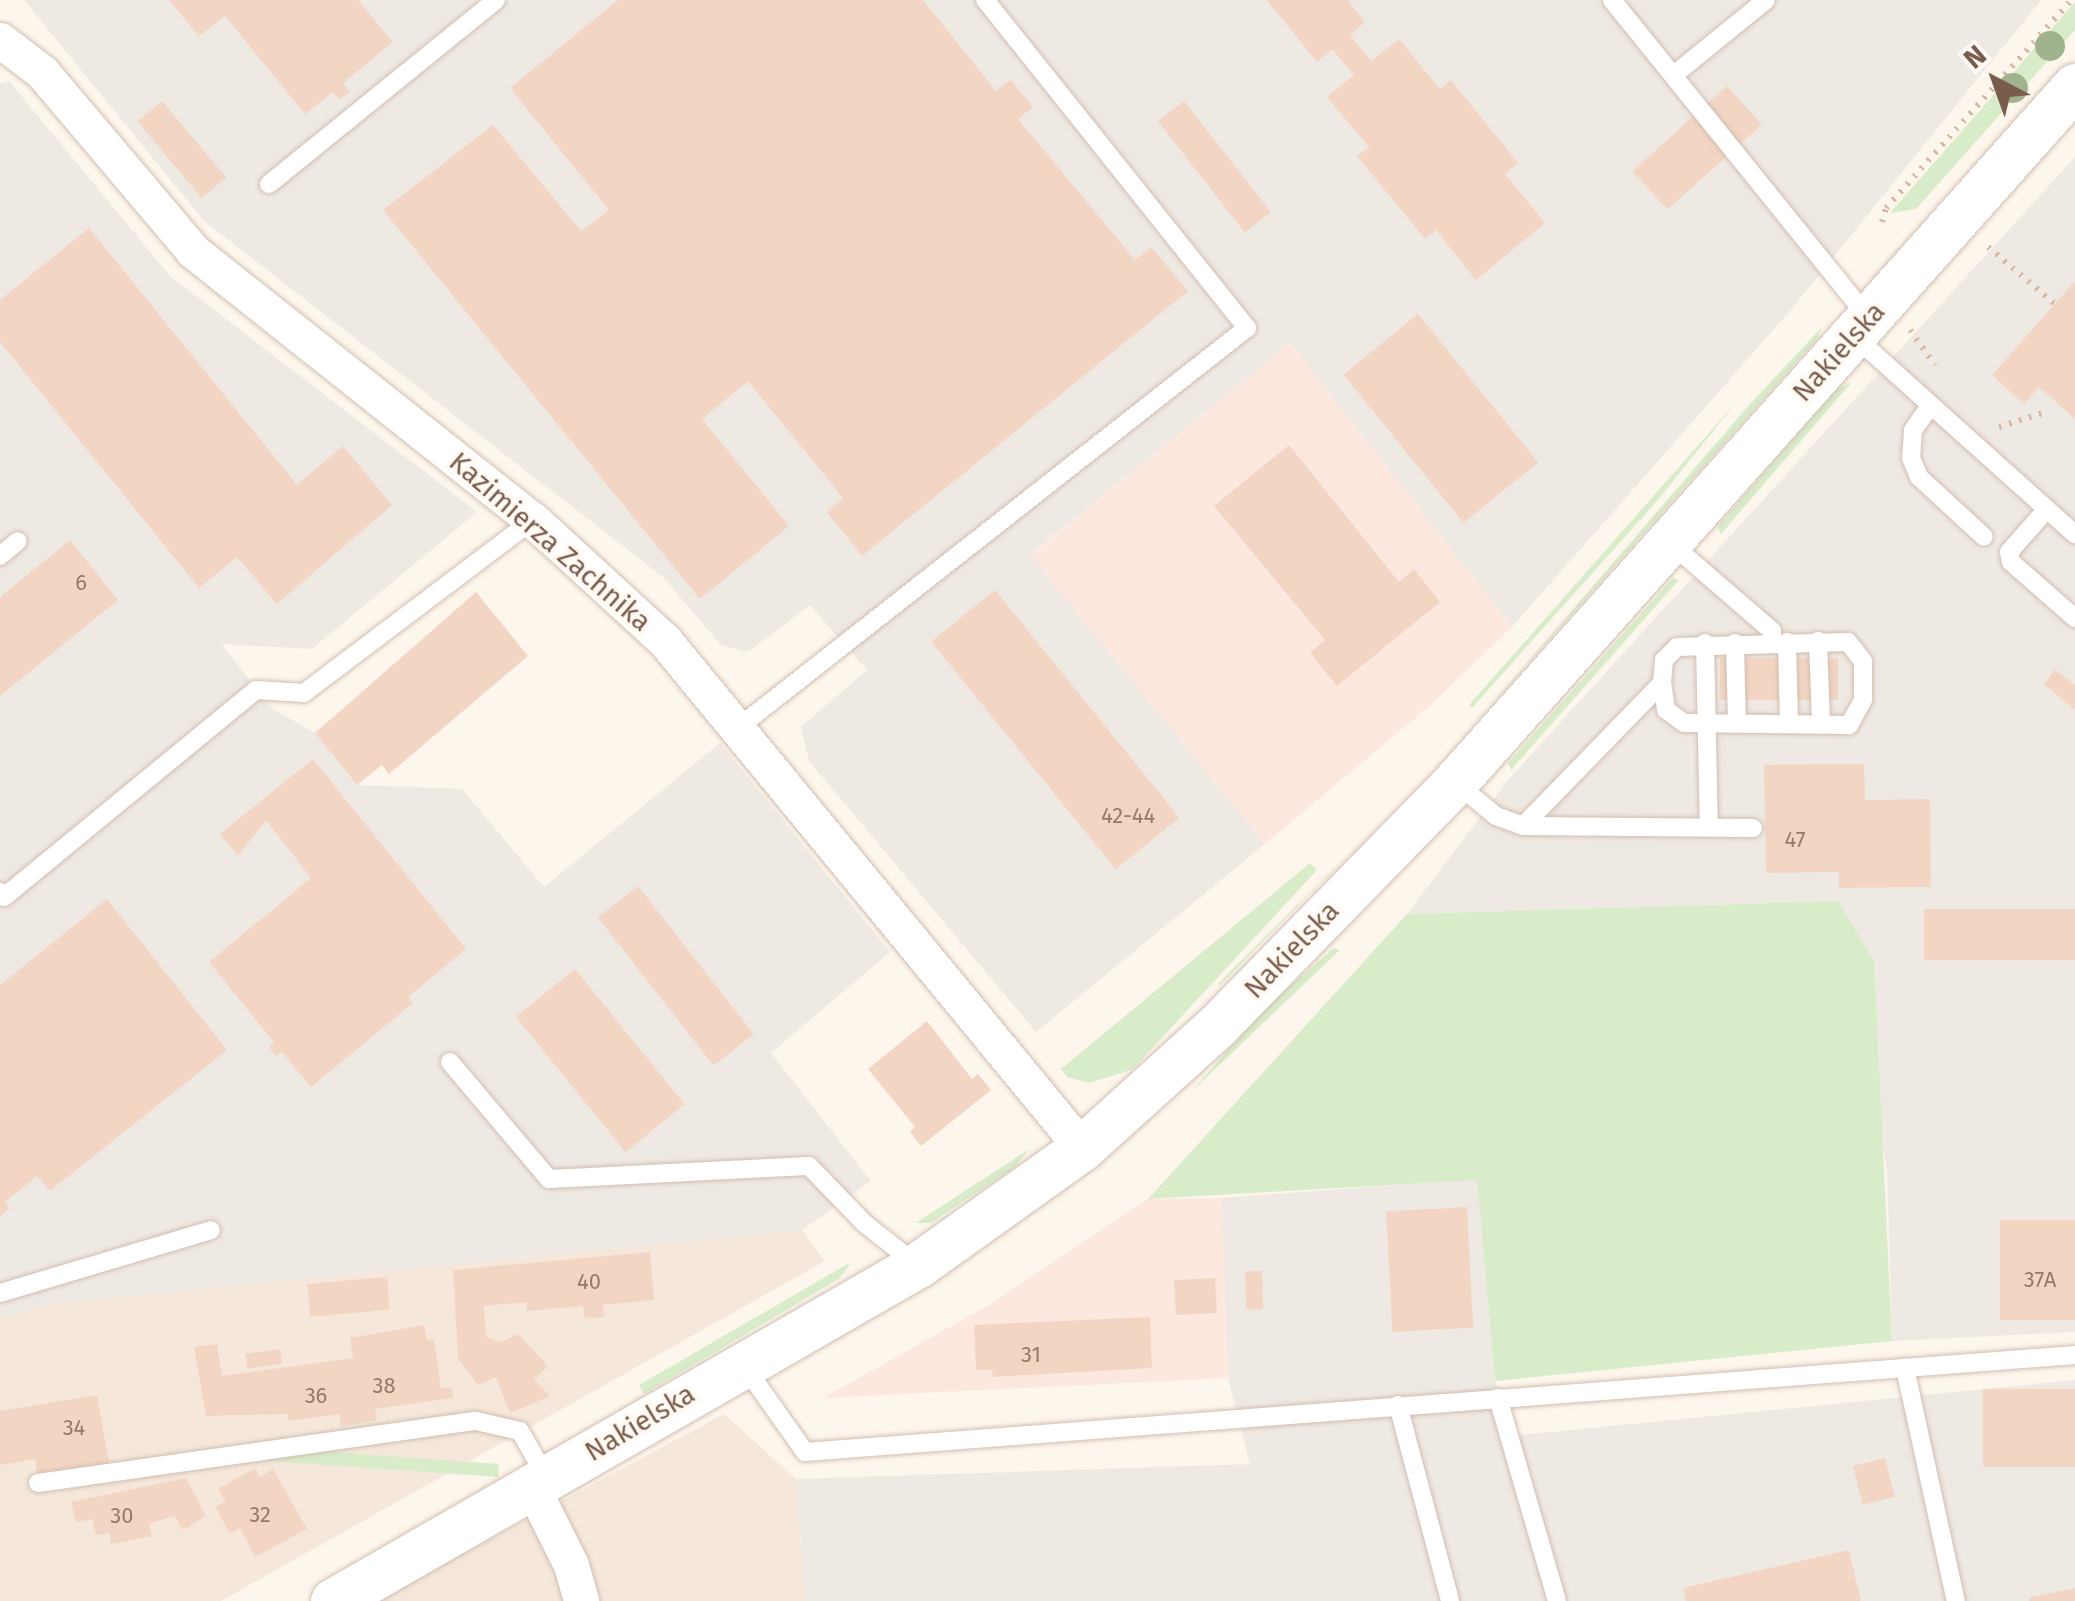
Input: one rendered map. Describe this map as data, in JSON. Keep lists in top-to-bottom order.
{
  "streets": {
    "street": ["Nakielska", "Kazimierza Zachnika"]
  },
  "crossings": [
    ["Nakielska", "Kazimierza Zachnika"]
  ],
  "house_numbers": [
    "6",
    "42-44",
    "47",
    "37A",
    "40",
    "31",
    "38",
    "36",
    "34",
    "32",
    "30"
  ],
  "north": "top left"
}
